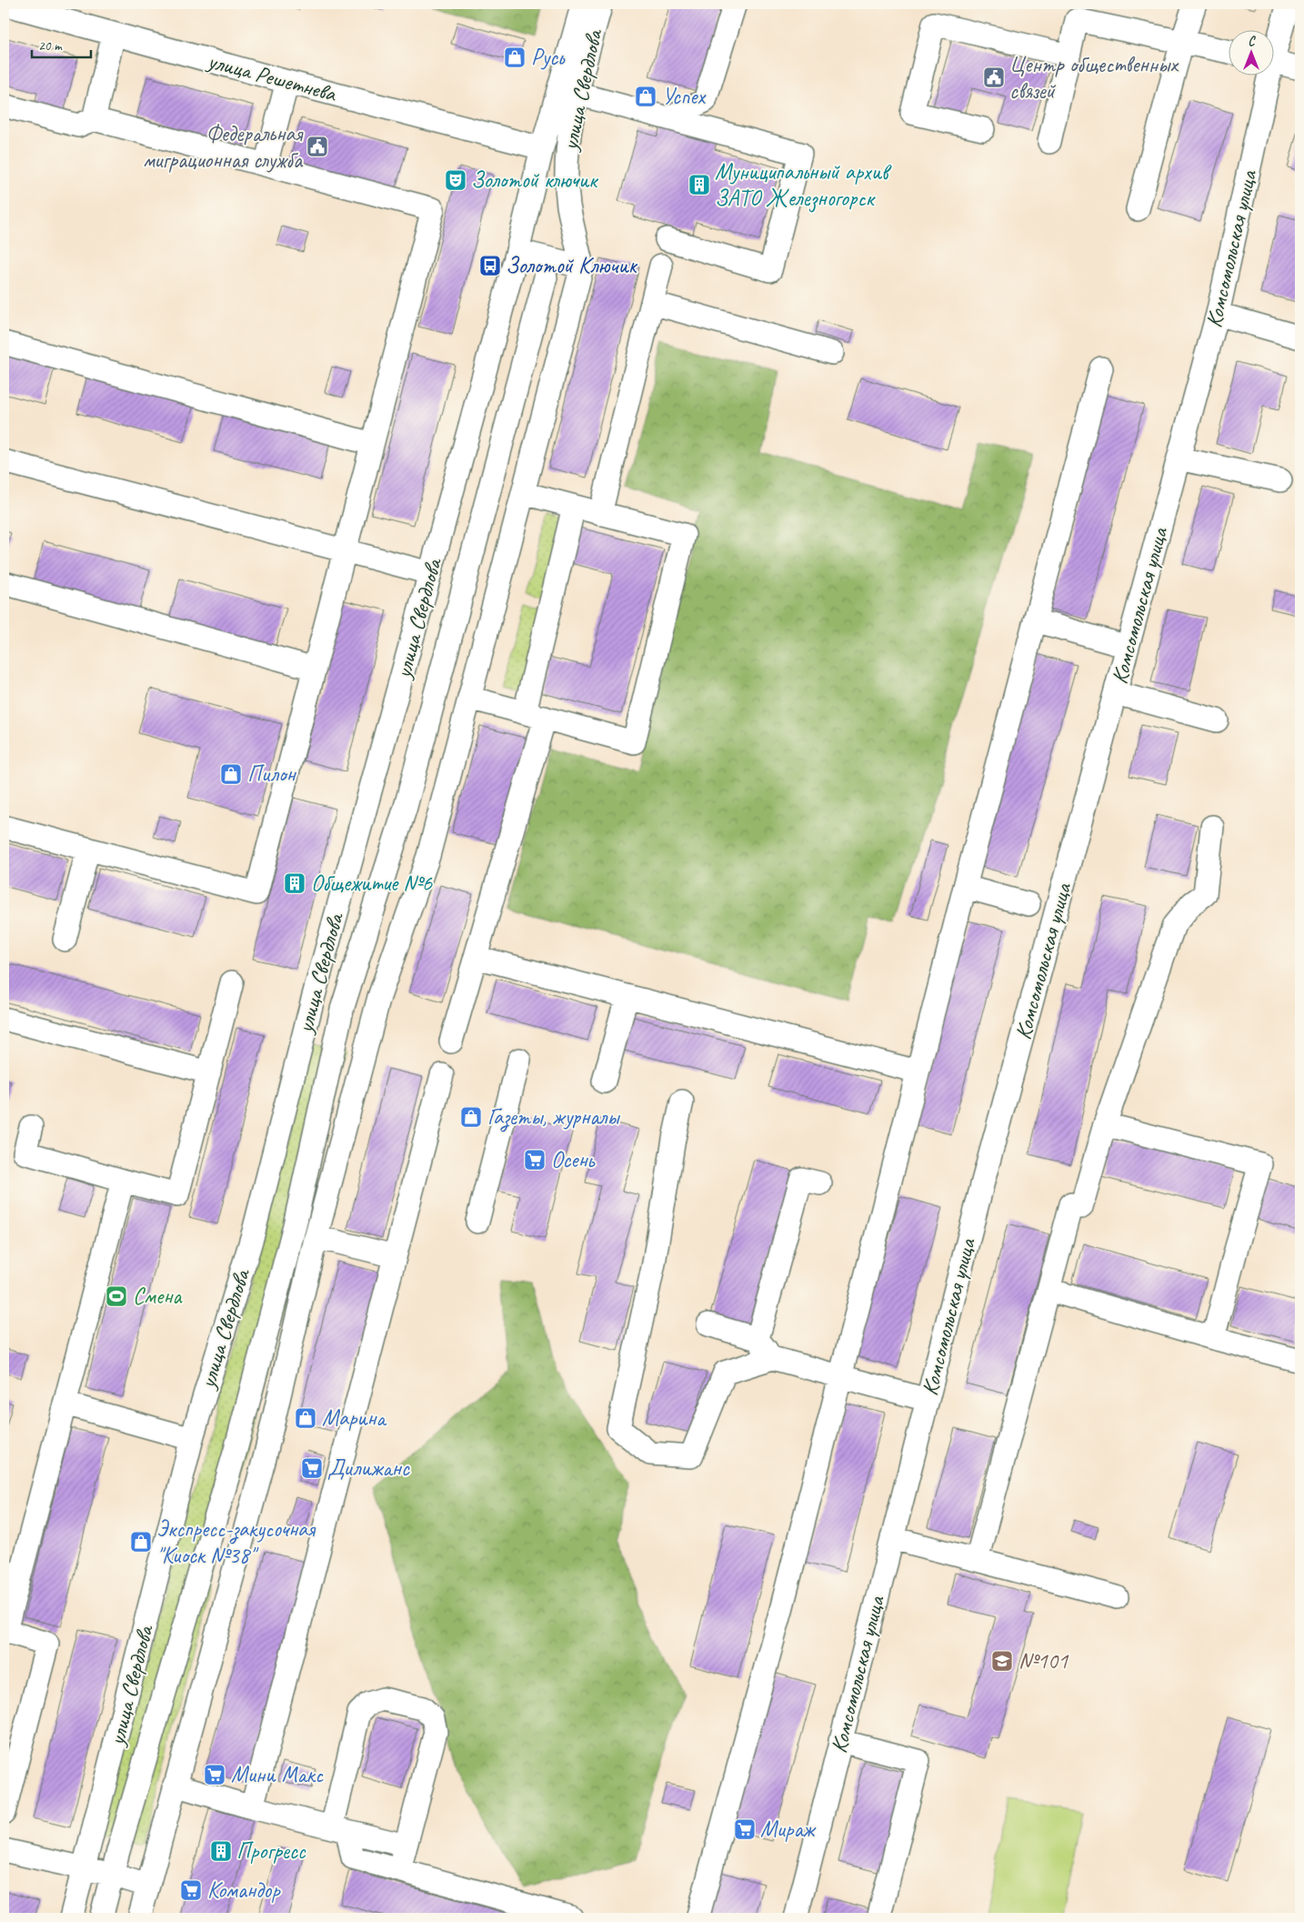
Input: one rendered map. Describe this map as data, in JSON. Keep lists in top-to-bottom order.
{
  "streets": {
    "street": ["улица Решетнева", "улица Свердлова", "Комсомольская улица"]
  },
  "crossings": [
    ["улица Решетнева", "улица Свердлова"]
  ],
  "places": {
    "shop": [
      "Русь",
      "Успех",
      "Пилон",
      "Газеты, журналы",
      "Марина",
      "Экспресс-закусочная \"Киоск №38\""
    ],
    "public building": ["Центр общественных связей", "Федеральная миграционная служба"],
    "theatre": ["Золотой ключик"],
    "building": ["Муниципальный архив ЗАТО Железногорск", "Общежитие №6", "Прогресс"],
    "bus stop": ["Золотой Ключик"],
    "supermarket": [
      "Осень",
      "Дилижанс",
      "Мини Макс",
      "Мираж",
      "Командор"
    ],
    "sports": ["Смена"],
    "school or university": ["№101"]
  },
  "scale_bar": "20 m",
  "north": "top"
}
